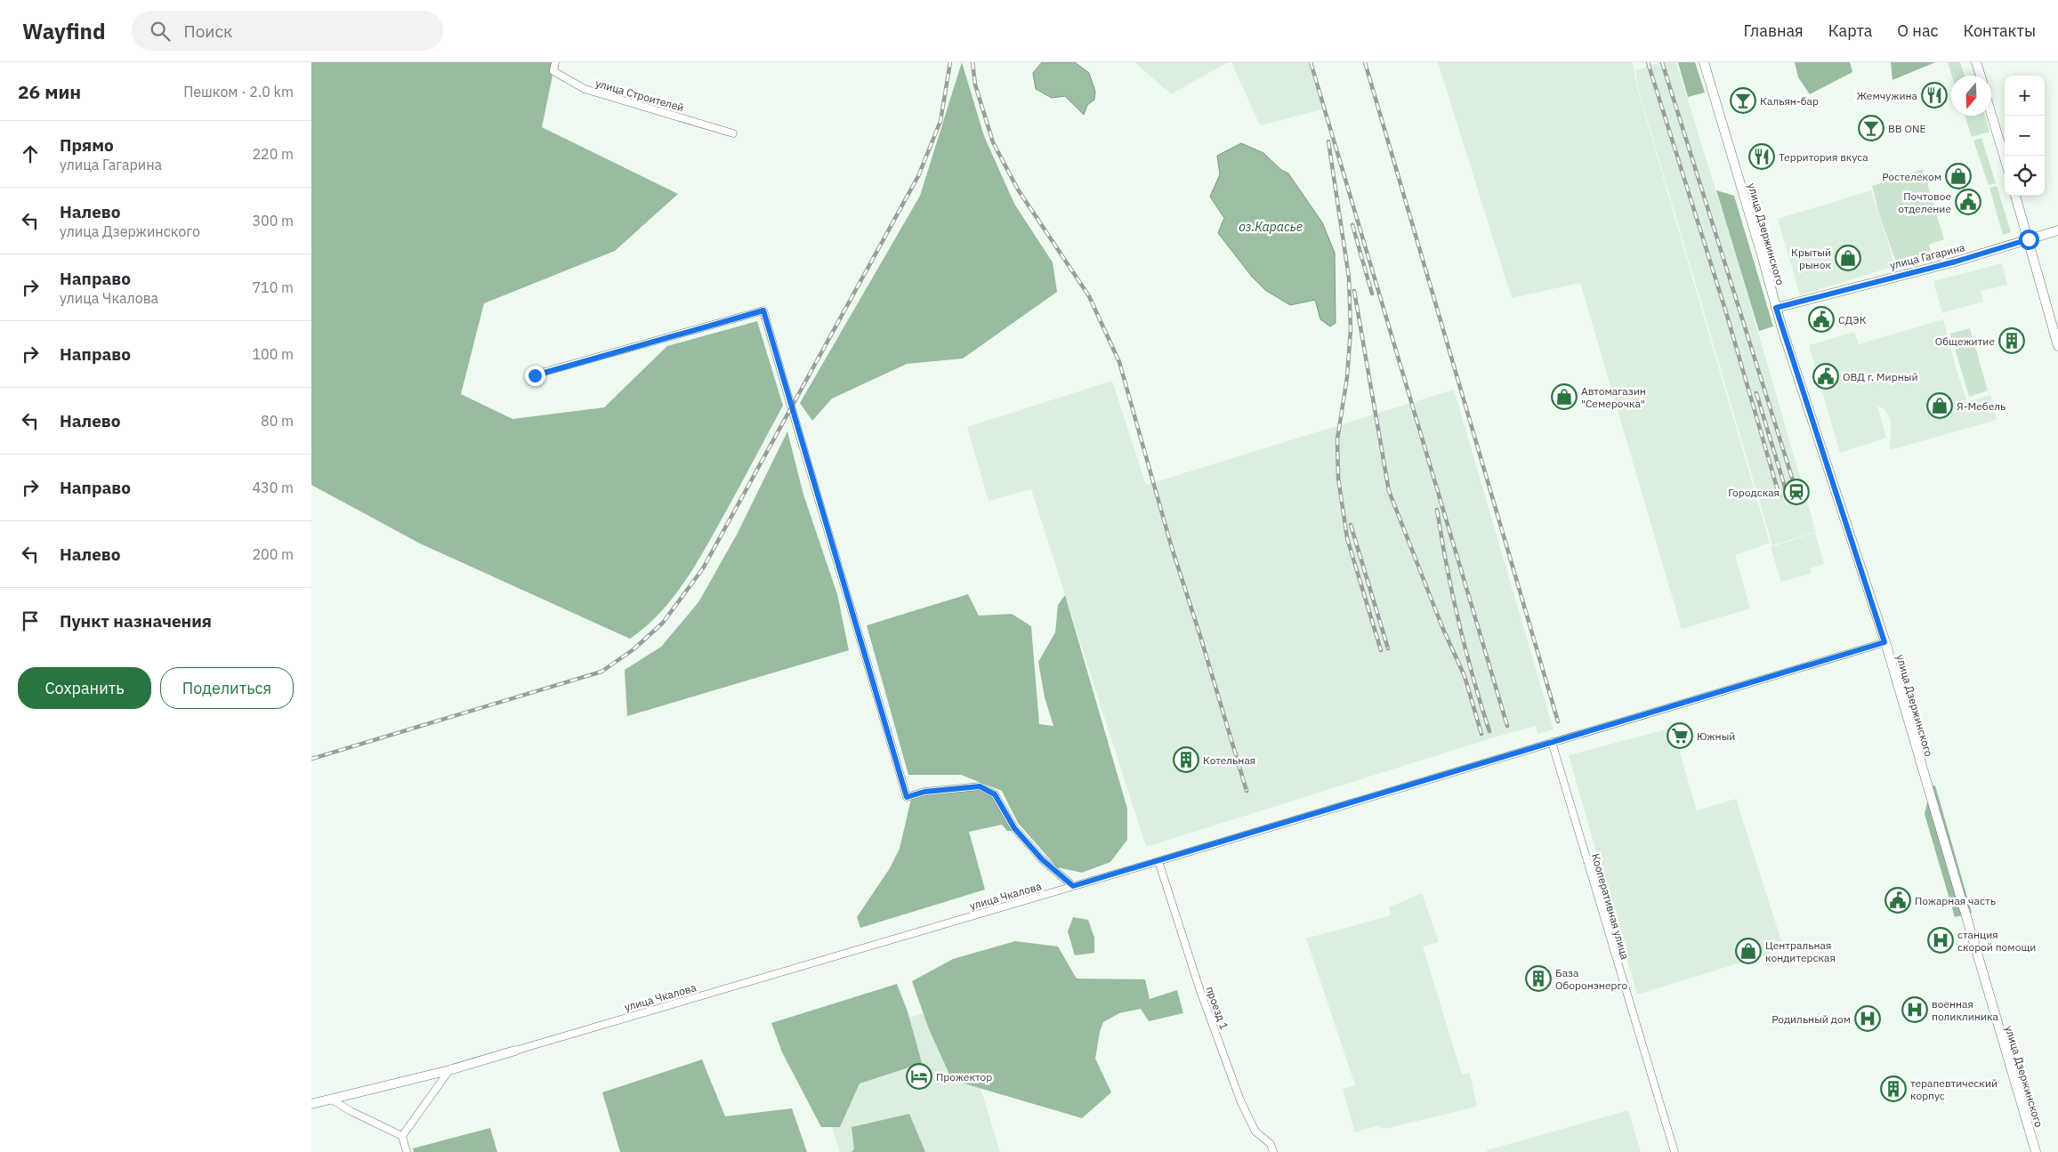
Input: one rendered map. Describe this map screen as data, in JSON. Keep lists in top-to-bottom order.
{
  "streets": {
    "street": [
      "улица Строителей",
      "улица Дзержинского",
      "улица Гагарина",
      "улица Чкалова",
      "Кооперативная улица",
      "проезд 1"
    ]
  },
  "crossings": [
    ["улица Дзержинского", "улица Гагарина"],
    ["улица Дзержинского", "улица Чкалова"],
    ["улица Чкалова", "Кооперативная улица"],
    ["улица Чкалова", "проезд 1"]
  ],
  "water": ["оз.Карасье"],
  "places": {
    "restaurant": ["Жемчужина", "Территория вкуса"],
    "bar": ["Кальян-бар", "BB ONE"],
    "shop": [
      "Ростелеком",
      "Крытый рынок",
      "Автомагазин \"Семерочка\"",
      "Я-Мебель",
      "Центральная кондитерская"
    ],
    "public building": [
      "Почтовое отделение",
      "СДЭК",
      "ОВД г. Мирный",
      "Пожарная часть"
    ],
    "building": [
      "Общежитие",
      "Котельная",
      "База Оборонэнерго",
      "терапевтический корпус"
    ],
    "station": ["Городская"],
    "supermarket": ["Южный"],
    "hospital": ["станция скорой помощи", "военная поликлиника", "Родильный дом"],
    "hotel": ["Прожектор"]
  },
  "north": "bottom",
  "page": {
    "header": "Wayfind",
    "search": "Поиск",
    "nav": [
      "Главная",
      "Карта",
      "О нас",
      "Контакты"
    ],
    "heading": ["26 мин", "Пешком · 2.0 km"],
    "map_buttons": ["+", "−"],
    "list": [
      ["Прямо", "улица Гагарина", "220 m"],
      ["Налево", "улица Дзержинского", "300 m"],
      ["Направо", "улица Чкалова", "710 m"],
      ["Направо", "100 m"],
      ["Налево", "80 m"],
      ["Направо", "430 m"],
      ["Налево", "200 m"],
      "Пункт назначения"
    ],
    "buttons": ["Сохранить", "Поделиться"]
  }
}
